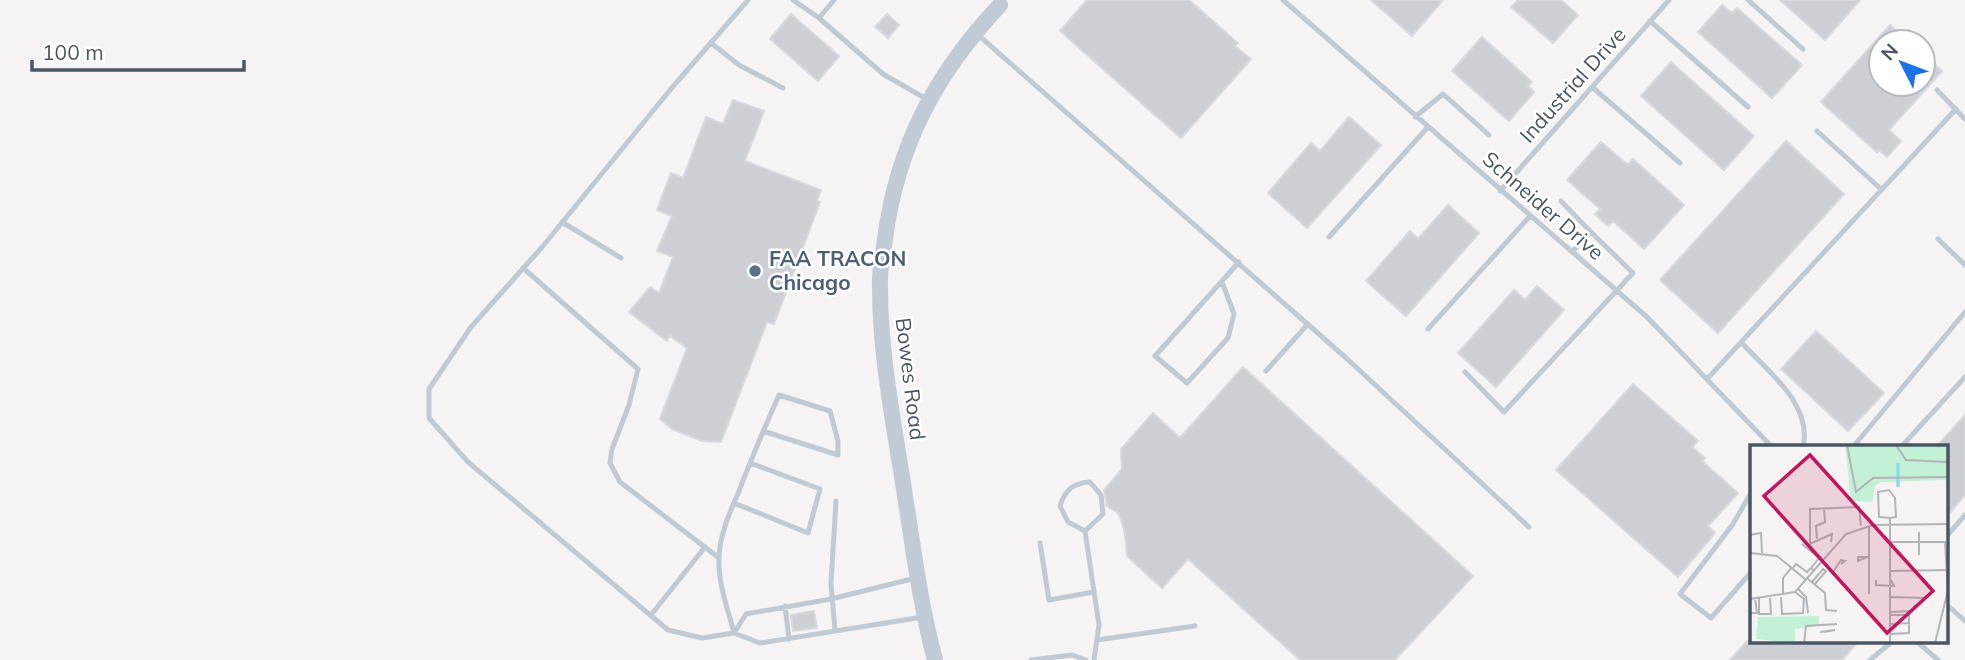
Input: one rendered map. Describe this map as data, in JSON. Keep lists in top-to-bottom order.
{
  "streets": {
    "main road": ["Bowes Road"],
    "lane": ["Industrial Drive", "Schneider Drive"]
  },
  "crossings": [
    ["Industrial Drive", "Schneider Drive"]
  ],
  "places": ["FAA TRACON Chicago"],
  "scale_bar": "100 m",
  "north": "top left"
}
